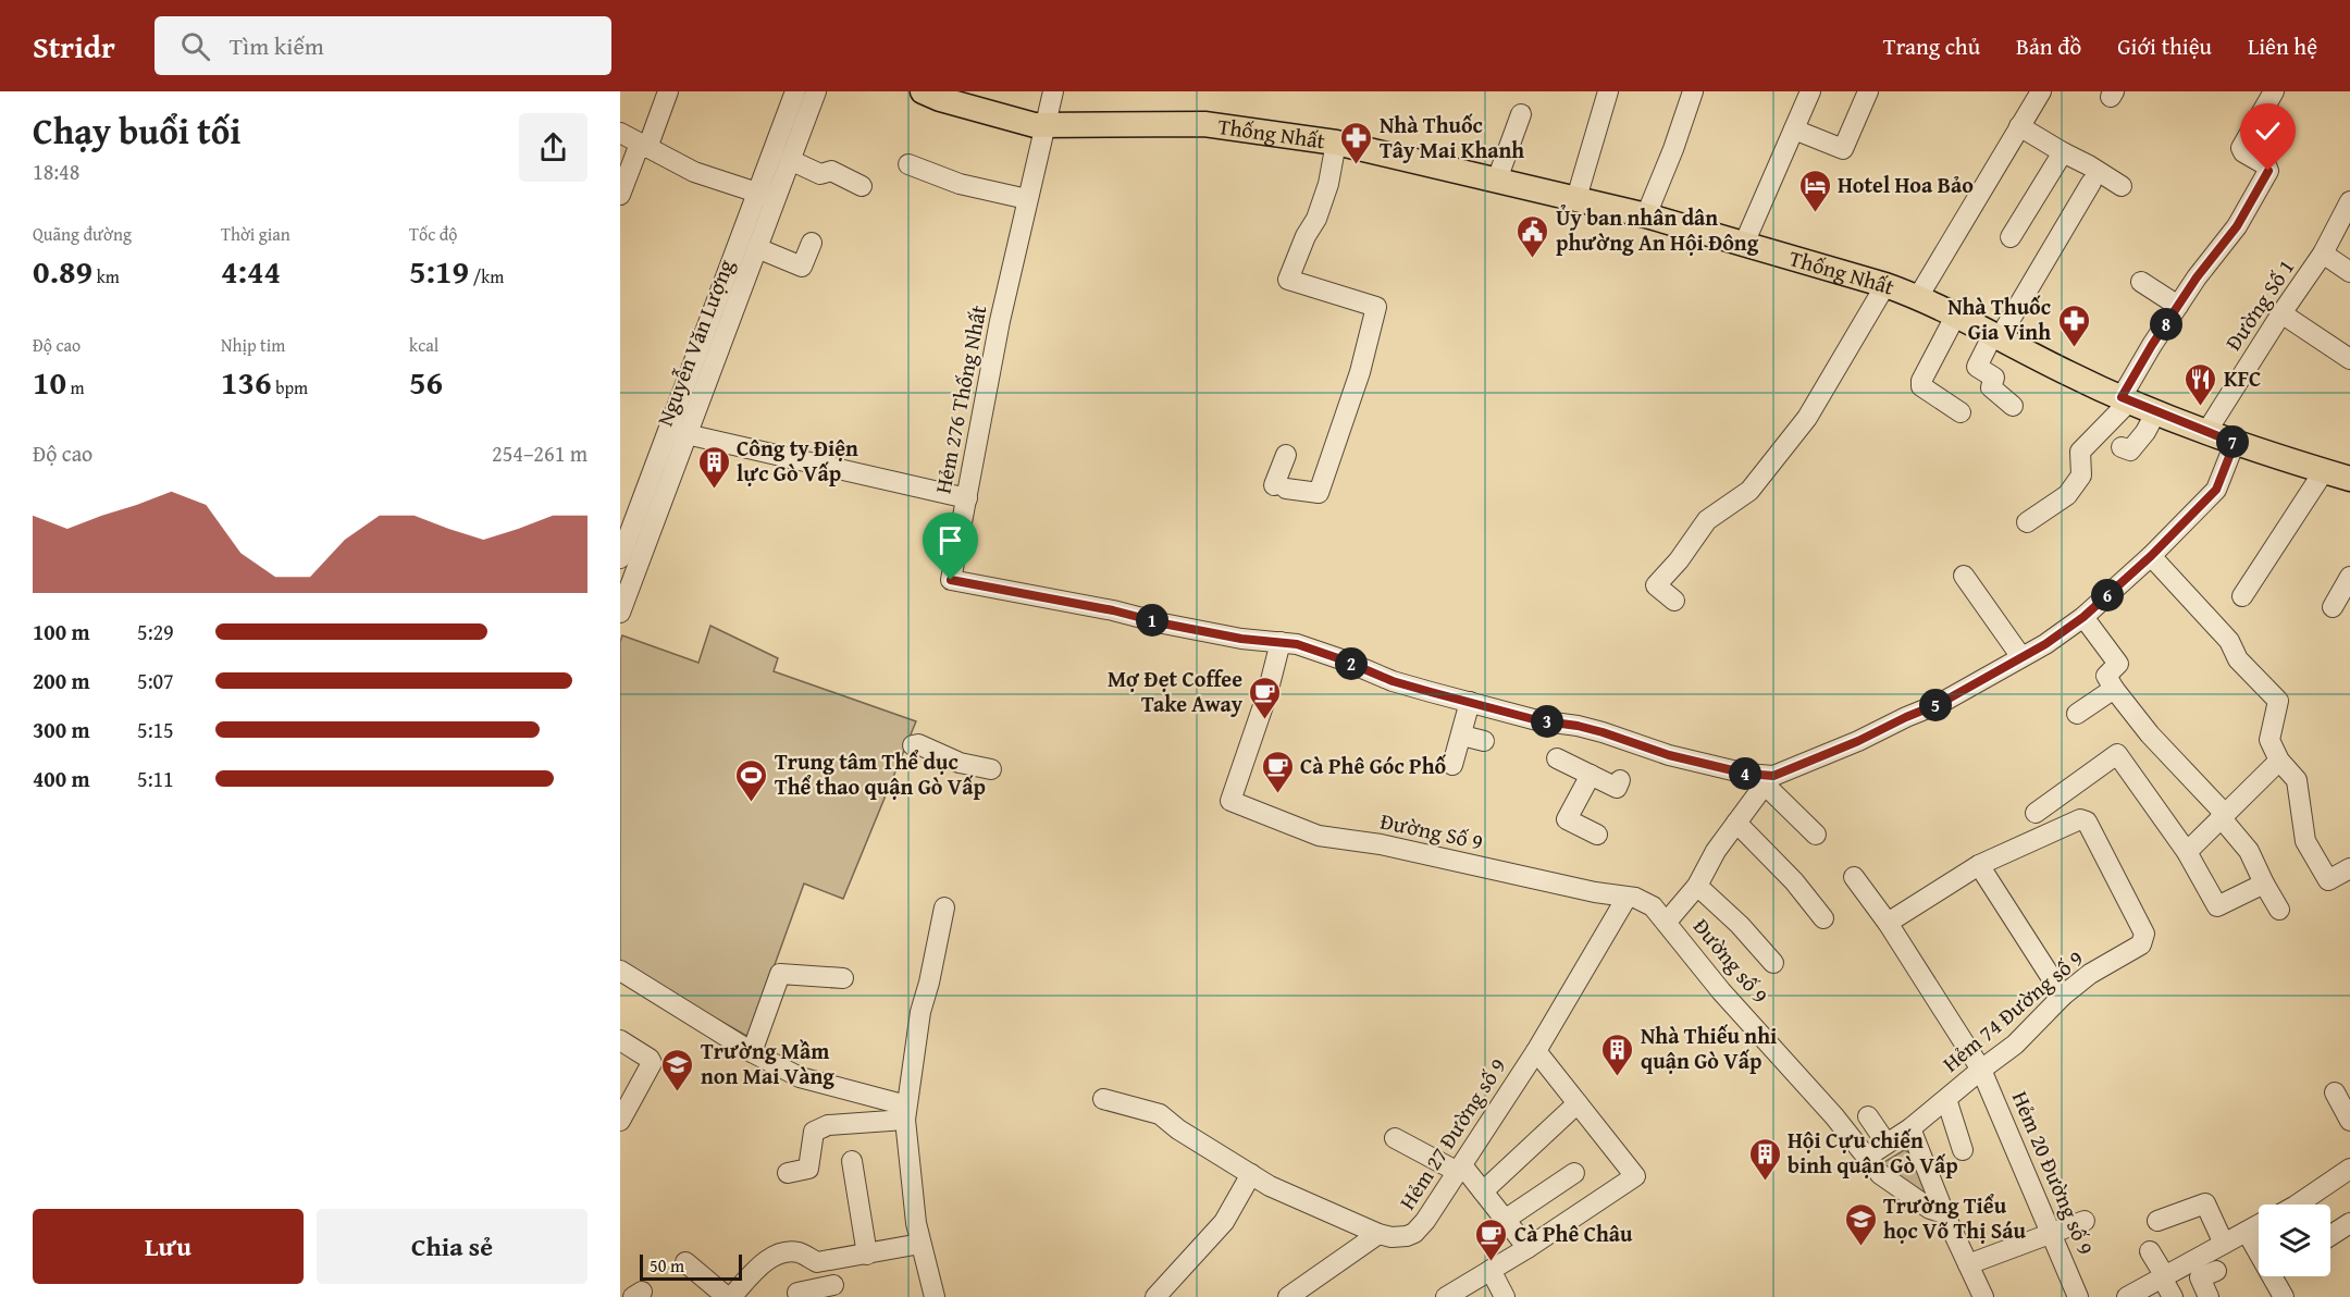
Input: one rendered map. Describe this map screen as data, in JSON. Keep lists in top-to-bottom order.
{
  "streets": {
    "main road": ["Thống Nhất"],
    "street": [
      "Đường Số 1",
      "Nguyễn Văn Lượng",
      "Hẻm 276 Thống Nhất",
      "Đường Số 9",
      "Đường số 9",
      "Hẻm 74 Đường số 9",
      "Hẻm 27 Đường số 9",
      "Hẻm 20 Đường số 9"
    ]
  },
  "crossings": [
    ["Thống Nhất", "Đường Số 1"],
    ["Thống Nhất", "Hẻm 276 Thống Nhất"],
    ["Hẻm 276 Thống Nhất", "Đường Số 9"],
    ["Đường Số 9", "Đường số 9"],
    ["Đường Số 9", "Hẻm 27 Đường số 9"],
    ["Đường số 9", "Hẻm 27 Đường số 9"],
    ["Hẻm 74 Đường số 9", "Hẻm 20 Đường số 9"]
  ],
  "places": {
    "pharmacy": ["Nhà Thuốc Tây Mai Khanh", "Nhà Thuốc Gia Vinh"],
    "hotel": ["Hotel Hoa Bảo"],
    "public building": ["Ủy ban nhân dân phường An Hội Đông"],
    "restaurant": ["KFC"],
    "building": ["Công ty Điện lực Gò Vấp", "Nhà Thiếu nhi quận Gò Vấp", "Hội Cựu chiến binh quận Gò Vấp"],
    "cafe": ["Mợ Đẹt Coffee Take Away", "Cà Phê Góc Phố", "Cà Phê Châu"],
    "sports": ["Trung tâm Thể dục Thể thao quận Gò Vấp"],
    "school or university": ["Trường Mầm non Mai Vàng", "Trường Tiểu học Võ Thị Sáu"]
  },
  "scale_bar": "50 m",
  "page": {
    "header": "Stridr",
    "search": "Tìm kiếm",
    "nav": [
      "Trang chủ",
      "Bản đồ",
      "Giới thiệu",
      "Liên hệ"
    ],
    "heading": ["Chạy buổi tối", "18:48"],
    "stats": [
      ["Quãng đường", "0.89 km"],
      ["Thời gian", "4:44"],
      ["Tốc độ", "5:19 /km"],
      ["Độ cao", "10 m"],
      ["Nhịp tim", "136 bpm"],
      ["kcal", "56"]
    ],
    "pins": [
      "8",
      "7",
      "6",
      "1",
      "2",
      "5",
      "3",
      "4"
    ],
    "chart": ["Độ cao", "254–261 m"],
    "list": [
      {
        "name": "100 m",
        "note": "5:29"
      },
      {
        "name": "200 m",
        "note": "5:07"
      },
      {
        "name": "300 m",
        "note": "5:15"
      },
      {
        "name": "400 m",
        "note": "5:11"
      }
    ],
    "buttons": ["Lưu", "Chia sẻ"],
    "scale": "50 m"
  }
}
